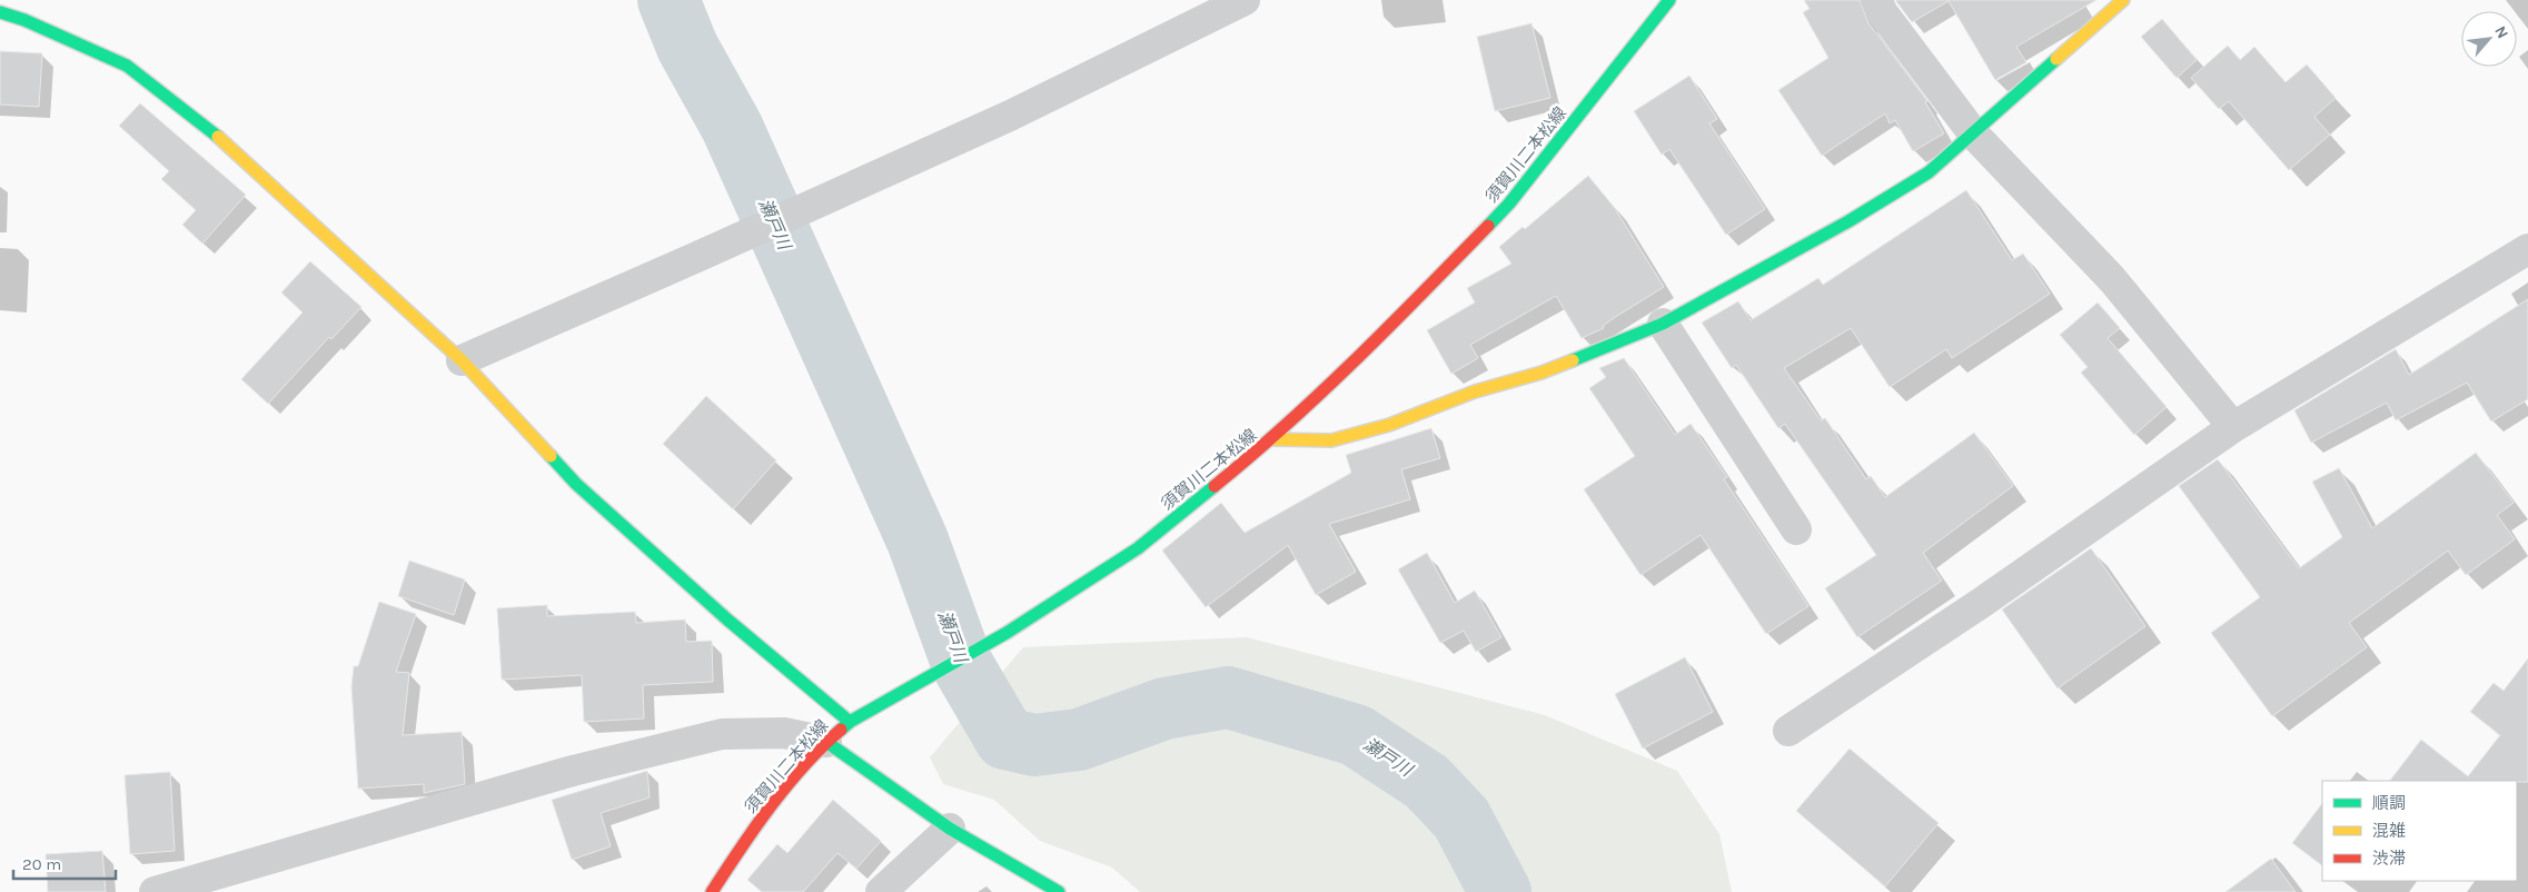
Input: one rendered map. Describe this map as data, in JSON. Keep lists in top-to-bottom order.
{
  "streets": {
    "street": ["須賀川二本松線"]
  },
  "water": ["瀬戸川"],
  "legend": ["順調", "混雑", "渋滞"],
  "scale_bar": "20 m",
  "north": "top right"
}
